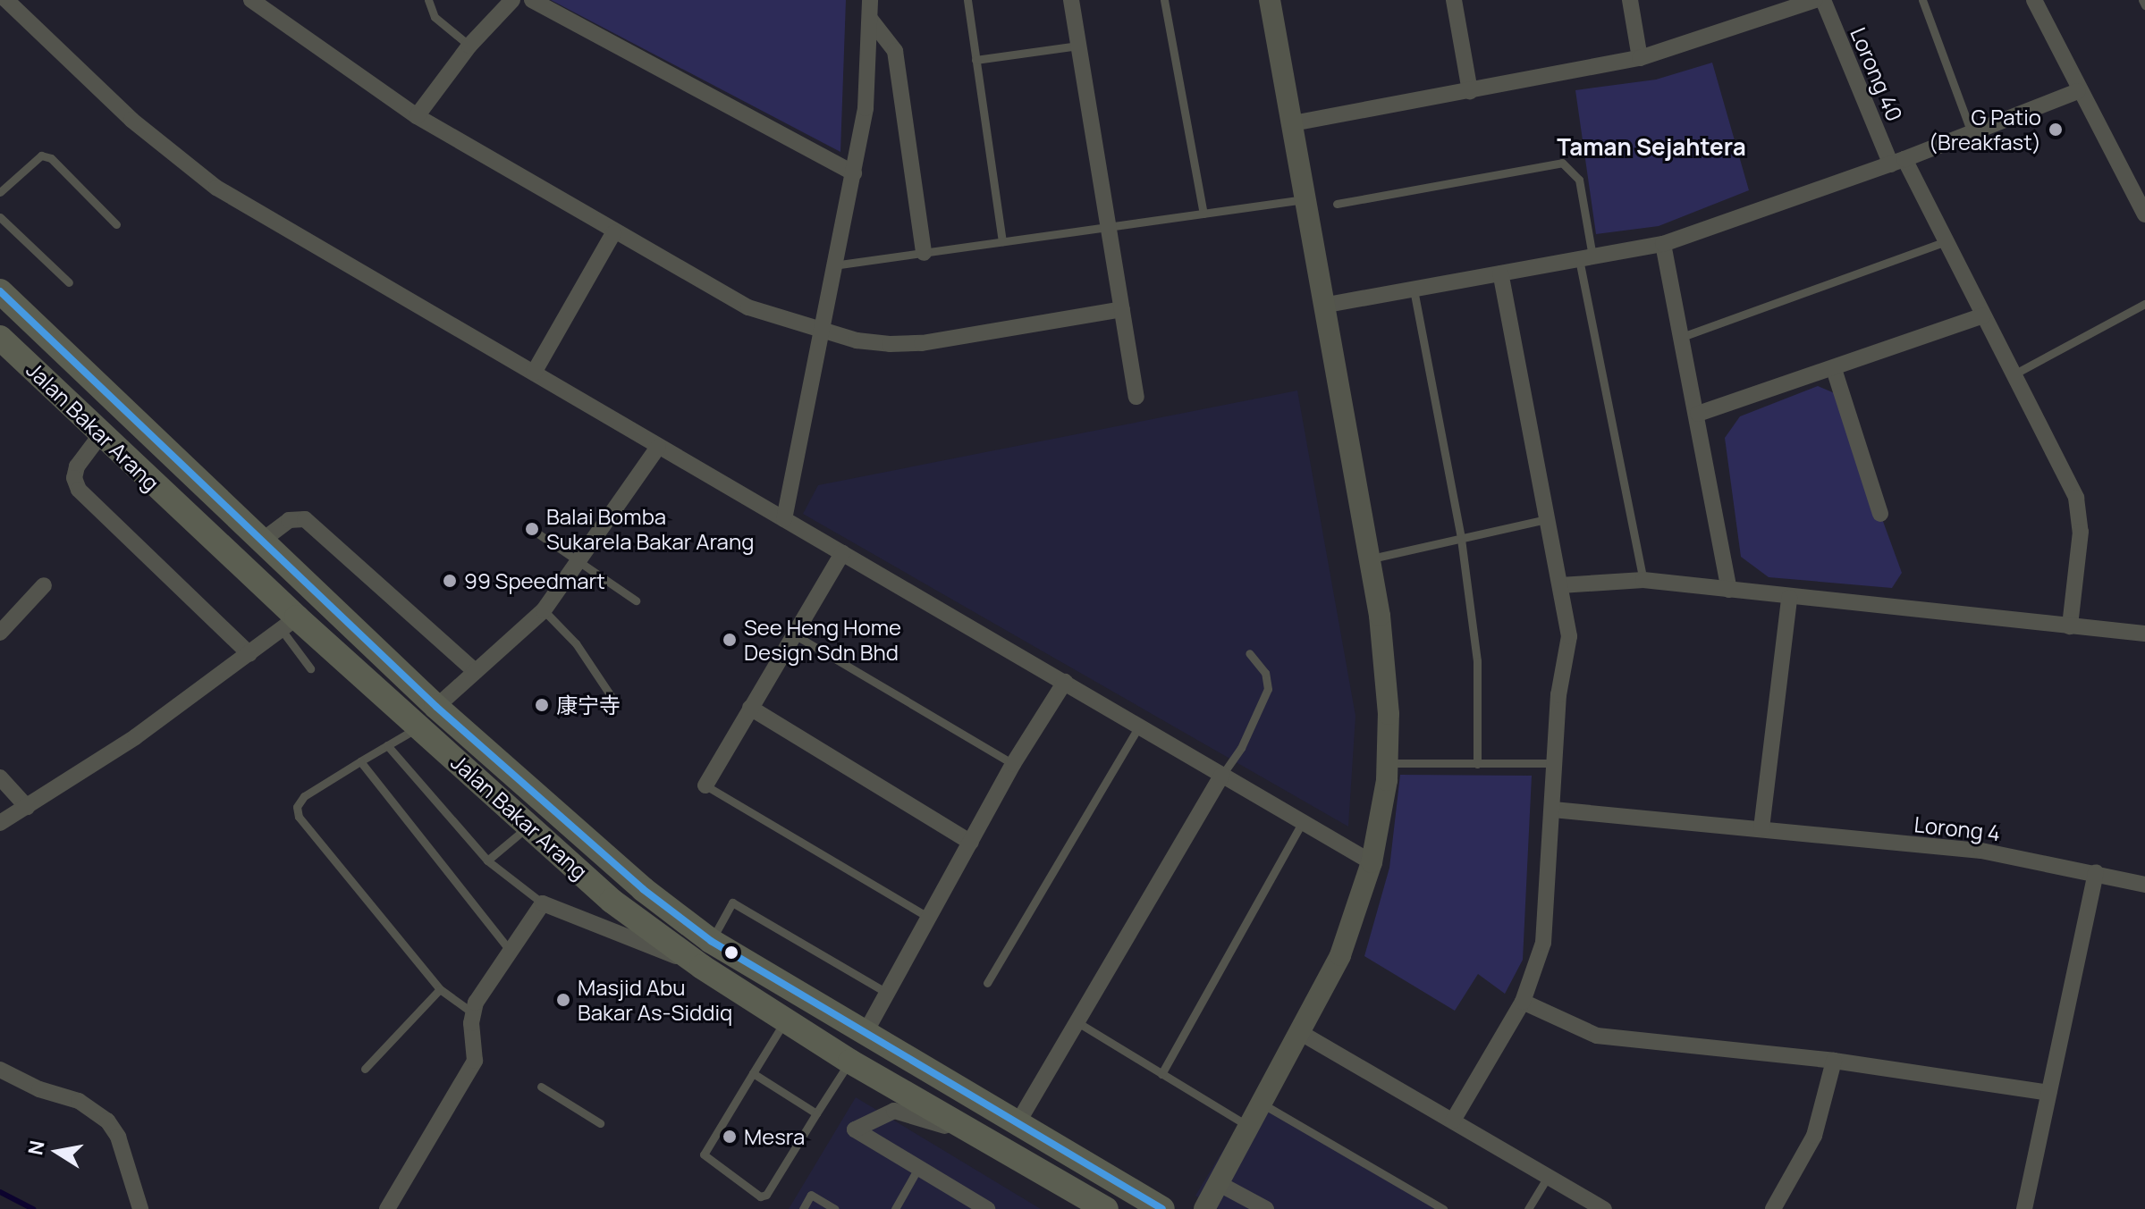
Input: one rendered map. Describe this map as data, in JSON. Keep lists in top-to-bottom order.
{
  "streets": {
    "main road": ["Jalan Bakar Arang"],
    "street": ["Lorong 40", "Lorong 4"]
  },
  "districts": ["Taman Sejahtera"],
  "places": [
    "G Patio (Breakfast)",
    "Balai Bomba Sukarela Bakar Arang",
    "99 Speedmart",
    "See Heng Home Design Sdn Bhd",
    "康宁寺",
    "Masjid Abu Bakar As-Siddiq",
    "Mesra"
  ],
  "north": "left"
}
